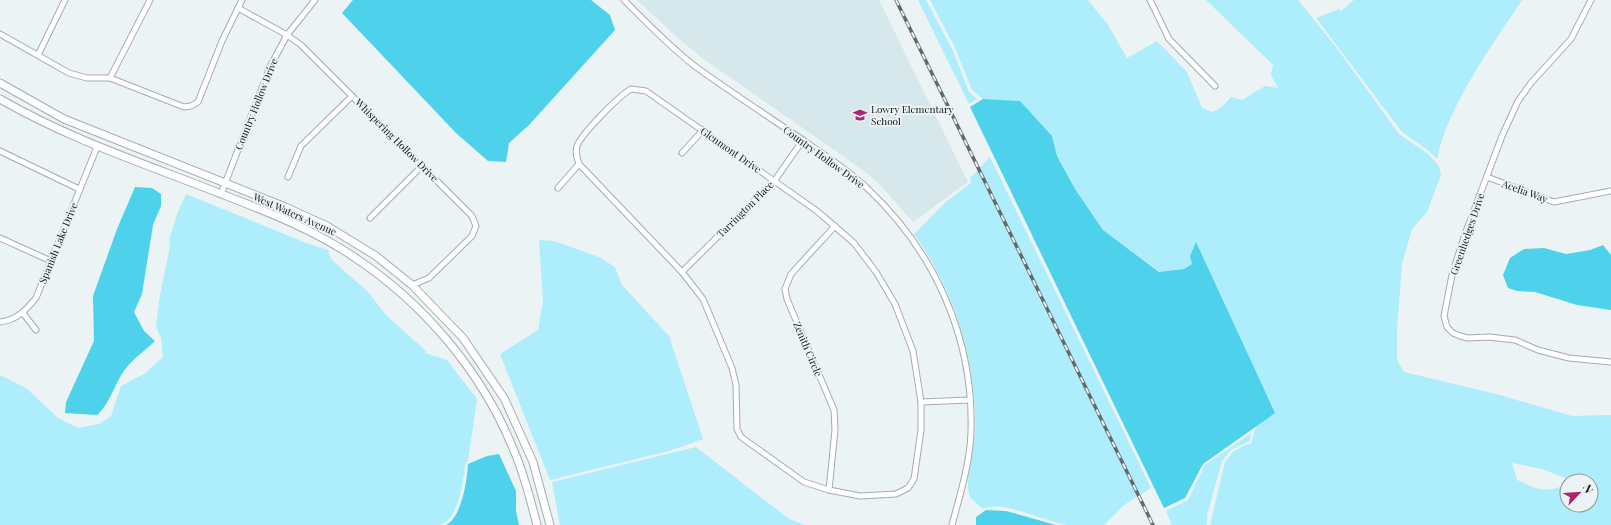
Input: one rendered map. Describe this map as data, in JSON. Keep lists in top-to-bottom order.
{
  "streets": {
    "street": [
      "Country Hollow Drive",
      "Whispering Hollow Drive",
      "Glenmont Drive",
      "Acelia Way",
      "Tarrington Place",
      "West Waters Avenue",
      "Greenhedges Drive",
      "Spanish Lake Drive",
      "Zenith Circle"
    ]
  },
  "crossings": [
    ["Country Hollow Drive", "Whispering Hollow Drive"],
    ["Country Hollow Drive", "Tarrington Place"],
    ["Country Hollow Drive", "West Waters Avenue"],
    ["Whispering Hollow Drive", "West Waters Avenue"],
    ["Glenmont Drive", "Tarrington Place"],
    ["Glenmont Drive", "Zenith Circle"],
    ["Acelia Way", "Greenhedges Drive"],
    ["West Waters Avenue", "Spanish Lake Drive"]
  ],
  "places": {
    "school or university": ["Lowry Elementary School"]
  },
  "north": "top right"
}
